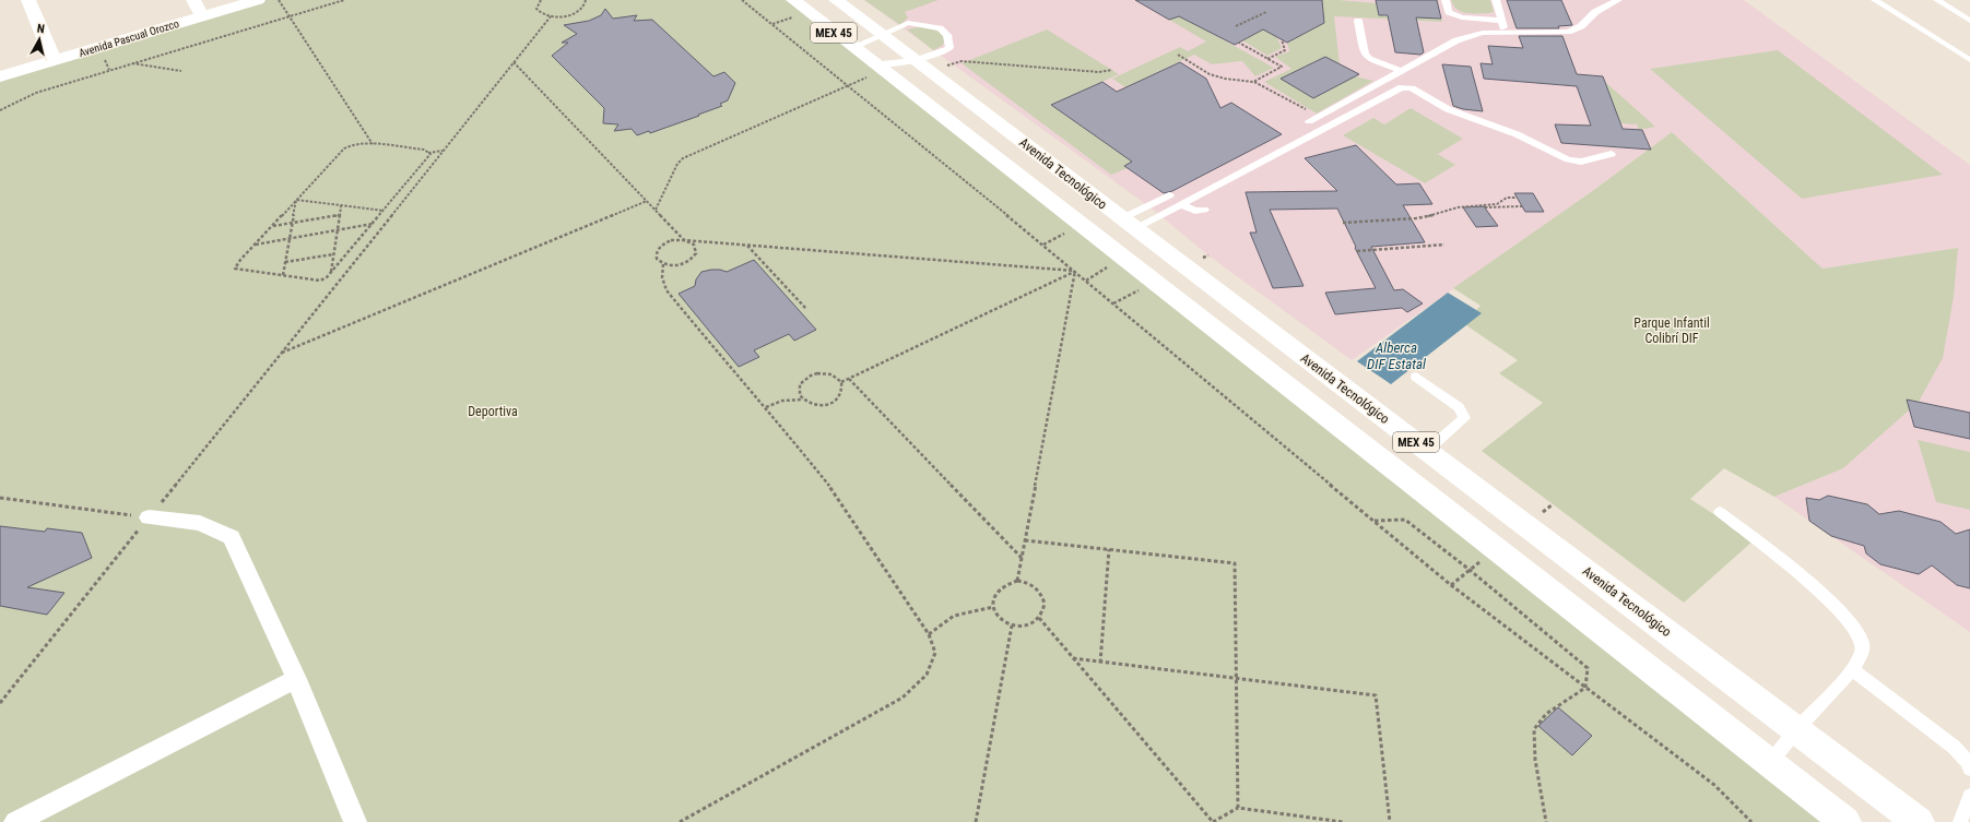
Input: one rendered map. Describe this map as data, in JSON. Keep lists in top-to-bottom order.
{
  "streets": {
    "main road": ["MEX 45", "Avenida Pascual Orozco", "Avenida Tecnológico"]
  },
  "water": ["Alberca DIF Estatal"],
  "parks": ["Parque Infantil Colibrí DIF", "Deportiva"],
  "north": "top"
}
